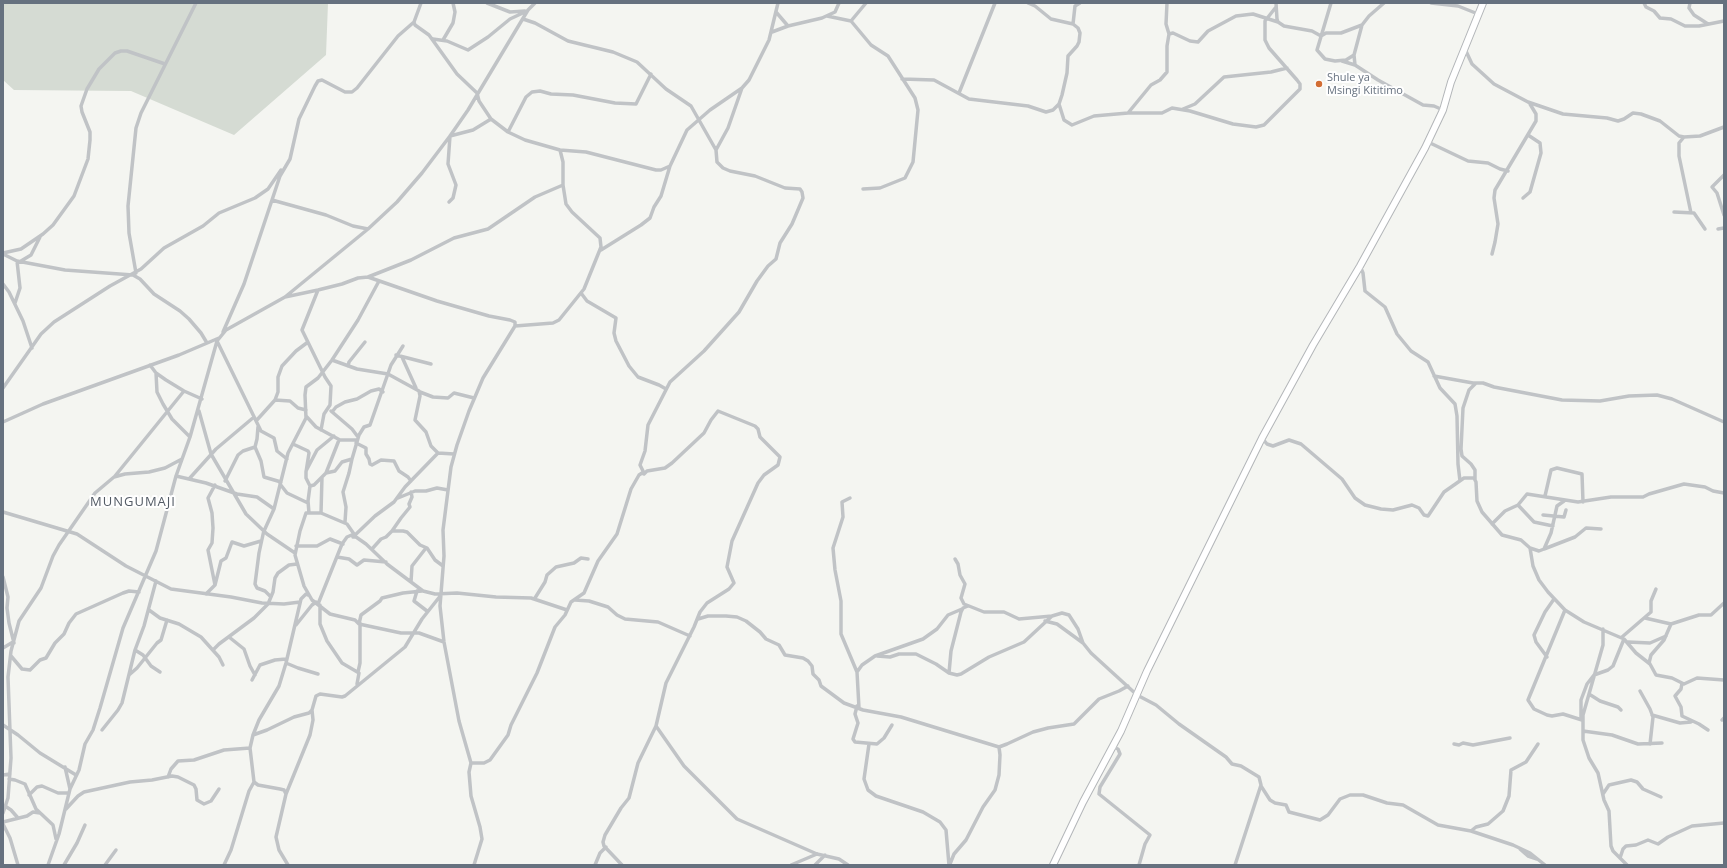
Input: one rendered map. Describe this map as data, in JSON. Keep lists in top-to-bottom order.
{
  "districts": ["MUNGUMAJI"],
  "places": ["Shule ya Msingi Kititimo"]
}
